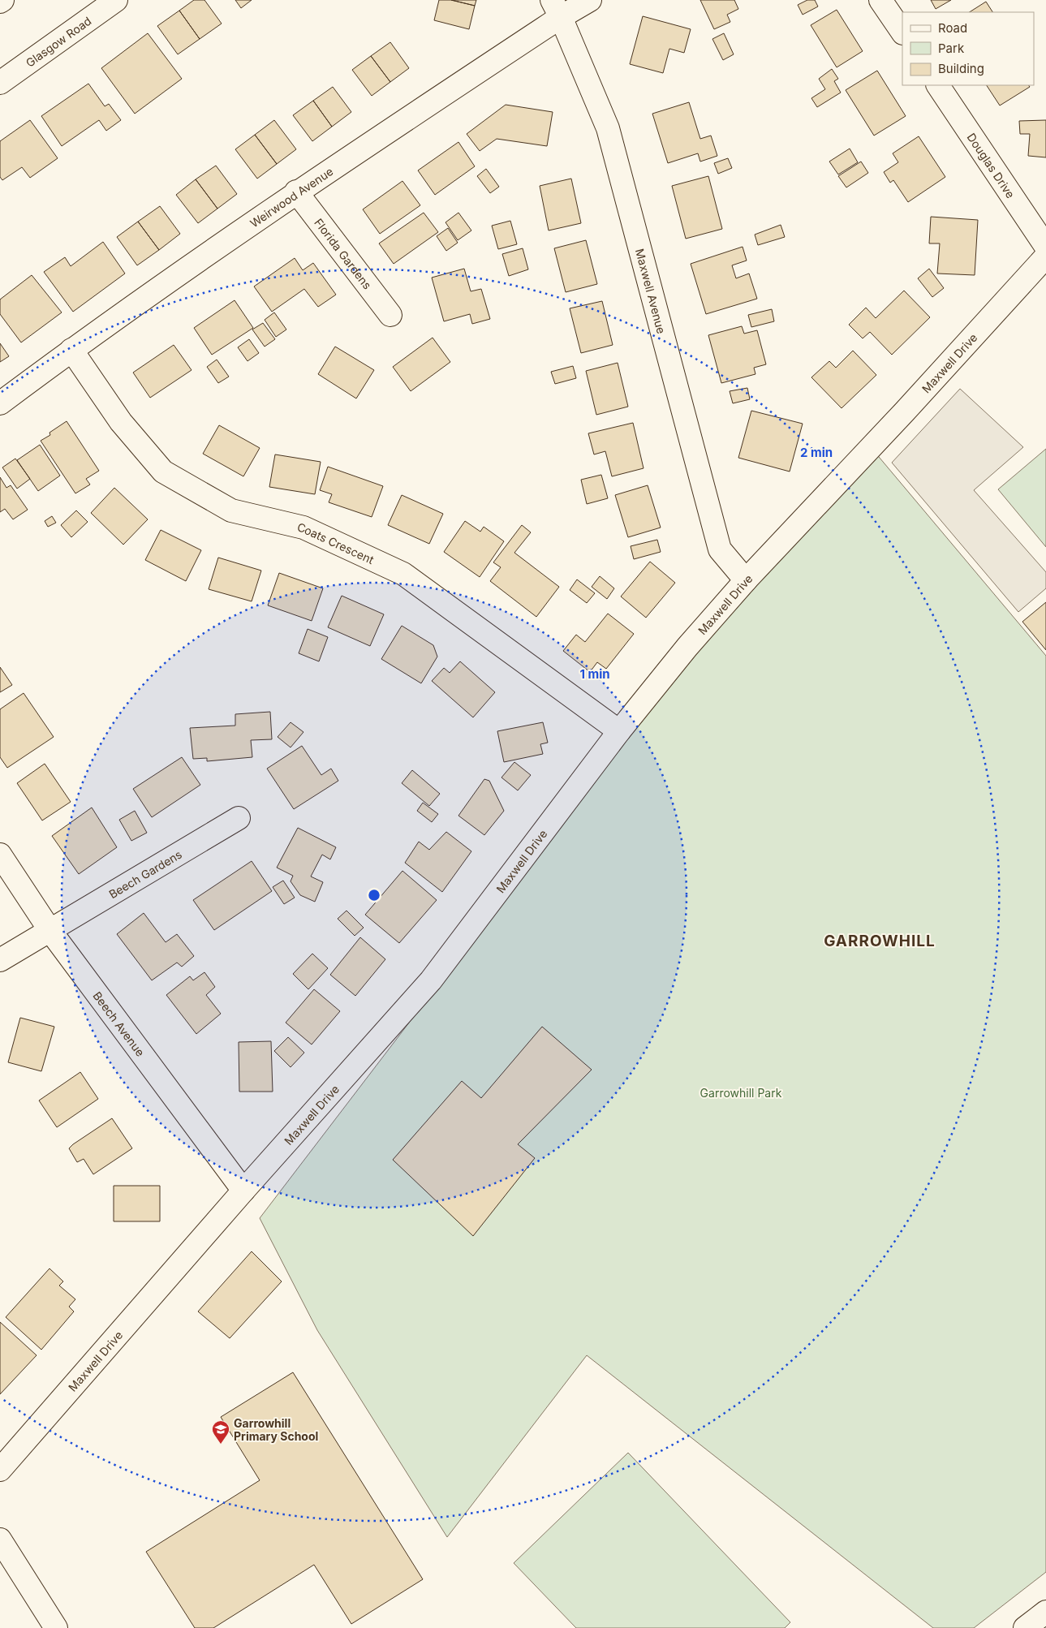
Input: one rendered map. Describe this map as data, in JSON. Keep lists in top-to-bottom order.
{
  "streets": {
    "street": [
      "Glasgow Road",
      "Douglas Drive",
      "Weirwood Avenue",
      "Florida Gardens",
      "Maxwell Avenue",
      "Maxwell Drive",
      "Coats Crescent",
      "Beech Gardens",
      "Beech Avenue"
    ]
  },
  "crossings": [
    ["Weirwood Avenue", "Florida Gardens"],
    ["Weirwood Avenue", "Maxwell Avenue"],
    ["Weirwood Avenue", "Coats Crescent"],
    ["Maxwell Avenue", "Maxwell Drive"],
    ["Maxwell Drive", "Coats Crescent"],
    ["Maxwell Drive", "Beech Avenue"],
    ["Beech Gardens", "Beech Avenue"]
  ],
  "districts": ["GARROWHILL"],
  "parks": ["Garrowhill Park"],
  "places": {
    "school or university": ["Garrowhill Primary School"]
  },
  "legend": ["Road", "Park", "Building"],
  "rings": ["2 min", "1 min"]
}
